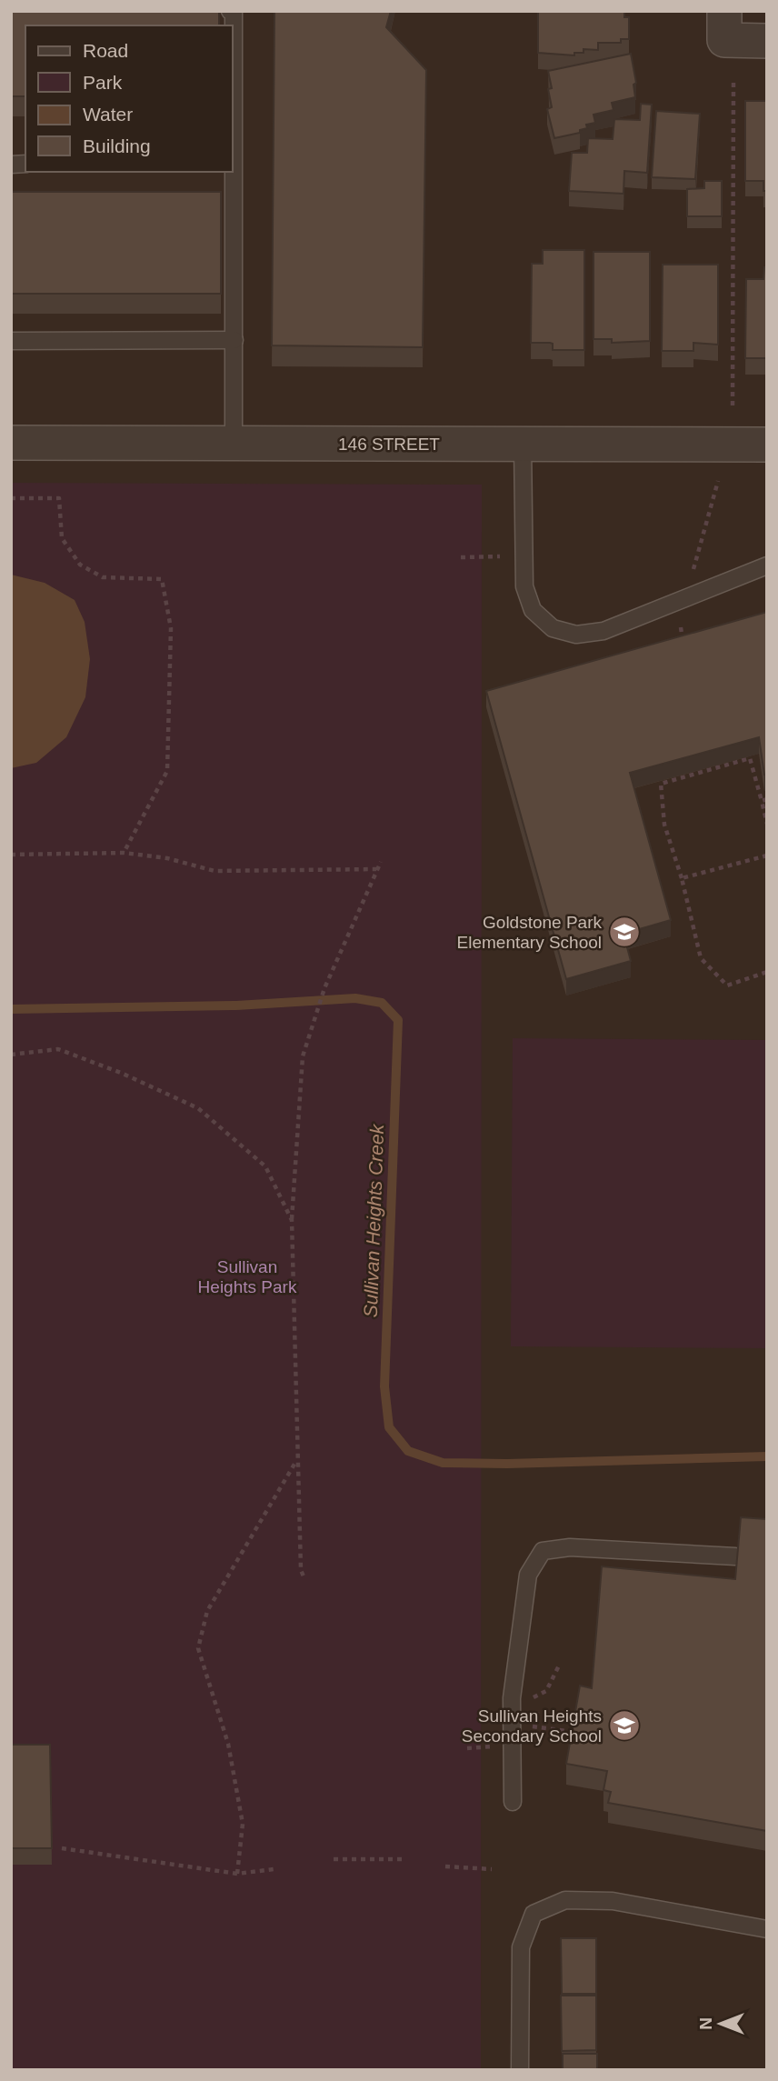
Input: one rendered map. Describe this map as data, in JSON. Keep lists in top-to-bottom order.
{
  "streets": {
    "street": ["146 STREET"]
  },
  "water": ["Sullivan Heights Creek"],
  "parks": ["Sullivan Heights Park"],
  "places": {
    "school or university": ["Goldstone Park Elementary School", "Sullivan Heights Secondary School"]
  },
  "legend": [
    "Road",
    "Park",
    "Water",
    "Building"
  ],
  "north": "left"
}
